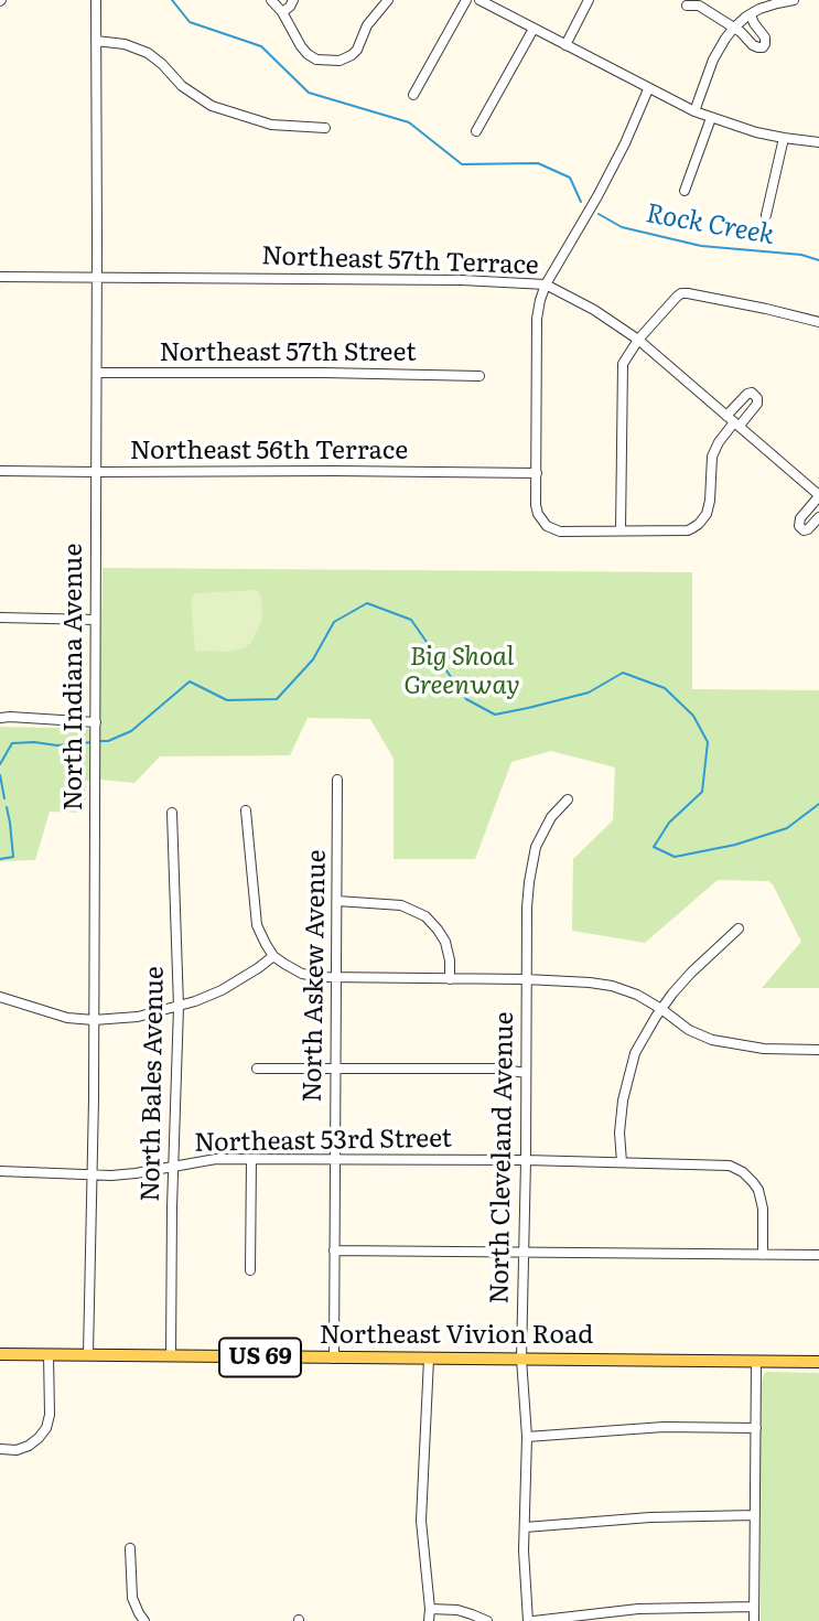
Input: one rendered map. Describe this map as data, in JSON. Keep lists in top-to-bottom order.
{
  "streets": {
    "main road": ["Northeast Vivion Road", "US 69"],
    "street": [
      "Northeast 57th Terrace",
      "Northeast 57th Street",
      "Northeast 56th Terrace",
      "North Indiana Avenue",
      "North Askew Avenue",
      "North Bales Avenue",
      "Northeast 53rd Street",
      "North Cleveland Avenue"
    ]
  },
  "crossings": [
    ["Northeast 57th Terrace", "North Indiana Avenue"],
    ["Northeast 57th Street", "North Indiana Avenue"],
    ["Northeast 56th Terrace", "North Indiana Avenue"],
    ["North Indiana Avenue", "Northeast 53rd Street"],
    ["North Indiana Avenue", "Northeast Vivion Road"],
    ["North Askew Avenue", "Northeast 53rd Street"],
    ["North Askew Avenue", "Northeast Vivion Road"],
    ["North Bales Avenue", "Northeast 53rd Street"],
    ["North Bales Avenue", "Northeast Vivion Road"],
    ["Northeast 53rd Street", "North Cleveland Avenue"],
    ["North Cleveland Avenue", "Northeast Vivion Road"]
  ],
  "water": ["Rock Creek"],
  "parks": ["Big Shoal Greenway"]
}
